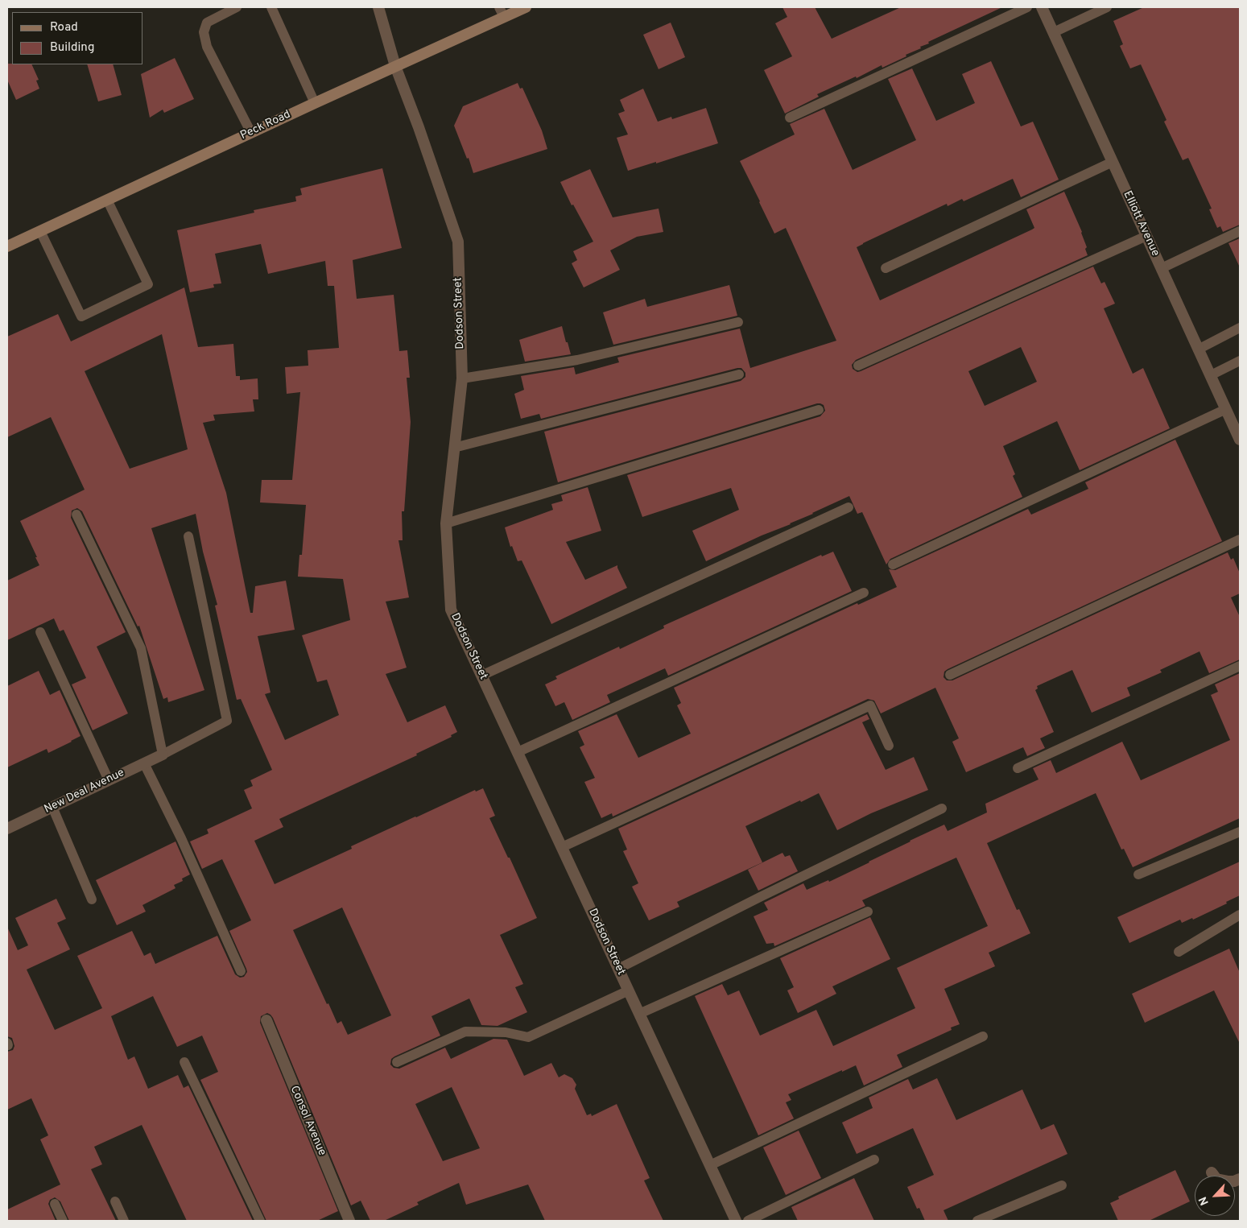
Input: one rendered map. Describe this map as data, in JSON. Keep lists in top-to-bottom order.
{
  "streets": {
    "main road": ["Peck Road"],
    "street": [
      "Elliott Avenue",
      "Dodson Street",
      "New Deal Avenue",
      "Consol Avenue"
    ]
  },
  "crossings": [
    ["Peck Road", "Dodson Street"]
  ],
  "legend": ["Road", "Building"],
  "north": "bottom left"
}
